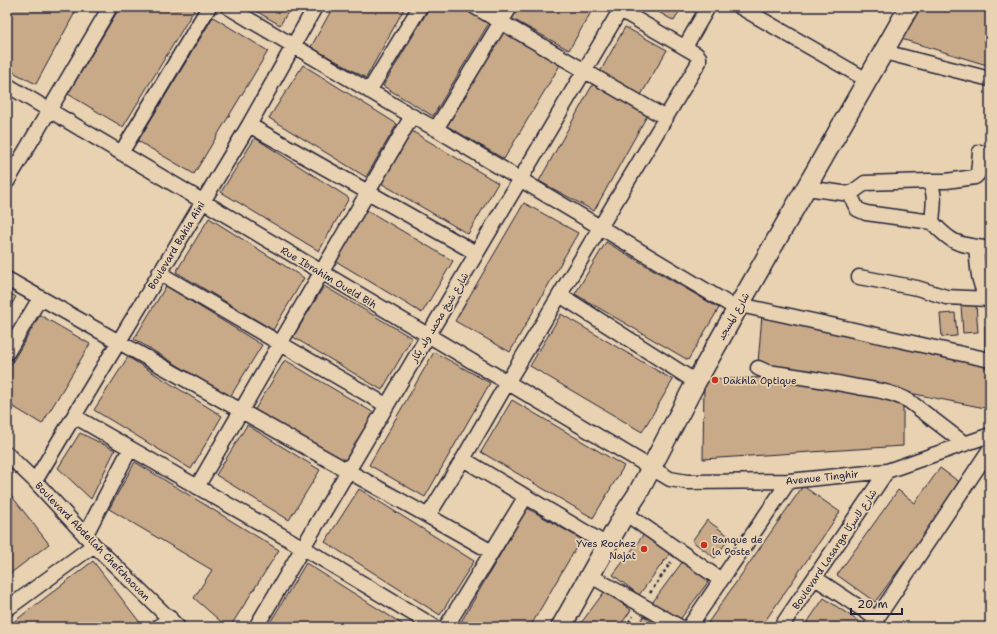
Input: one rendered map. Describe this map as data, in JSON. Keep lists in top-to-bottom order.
{
  "streets": {
    "street": [
      "Boulevard Bahia Aini",
      "Rue Ibrahim Oueld Bih",
      "شارع المسجد",
      "شارع شيخ محمد ولد بكار",
      "Avenue Tinghir",
      "Boulevard Abdellah Chefchaouan",
      "Boulevard Lasarga شارع لاسركا"
    ]
  },
  "crossings": [
    ["Boulevard Bahia Aini", "Rue Ibrahim Oueld Bih"],
    ["Boulevard Bahia Aini", "Boulevard Abdellah Chefchaouan"],
    ["Rue Ibrahim Oueld Bih", "شارع المسجد"],
    ["Rue Ibrahim Oueld Bih", "شارع شيخ محمد ولد بكار"],
    ["Rue Ibrahim Oueld Bih", "Avenue Tinghir"],
    ["شارع المسجد", "Avenue Tinghir"],
    ["Avenue Tinghir", "Boulevard Lasarga شارع لاسركا"]
  ],
  "places": ["Dakhla Optique", "Banque de la Poste", "Yves Rochez Najat"],
  "scale_bar": "20 m"
}
